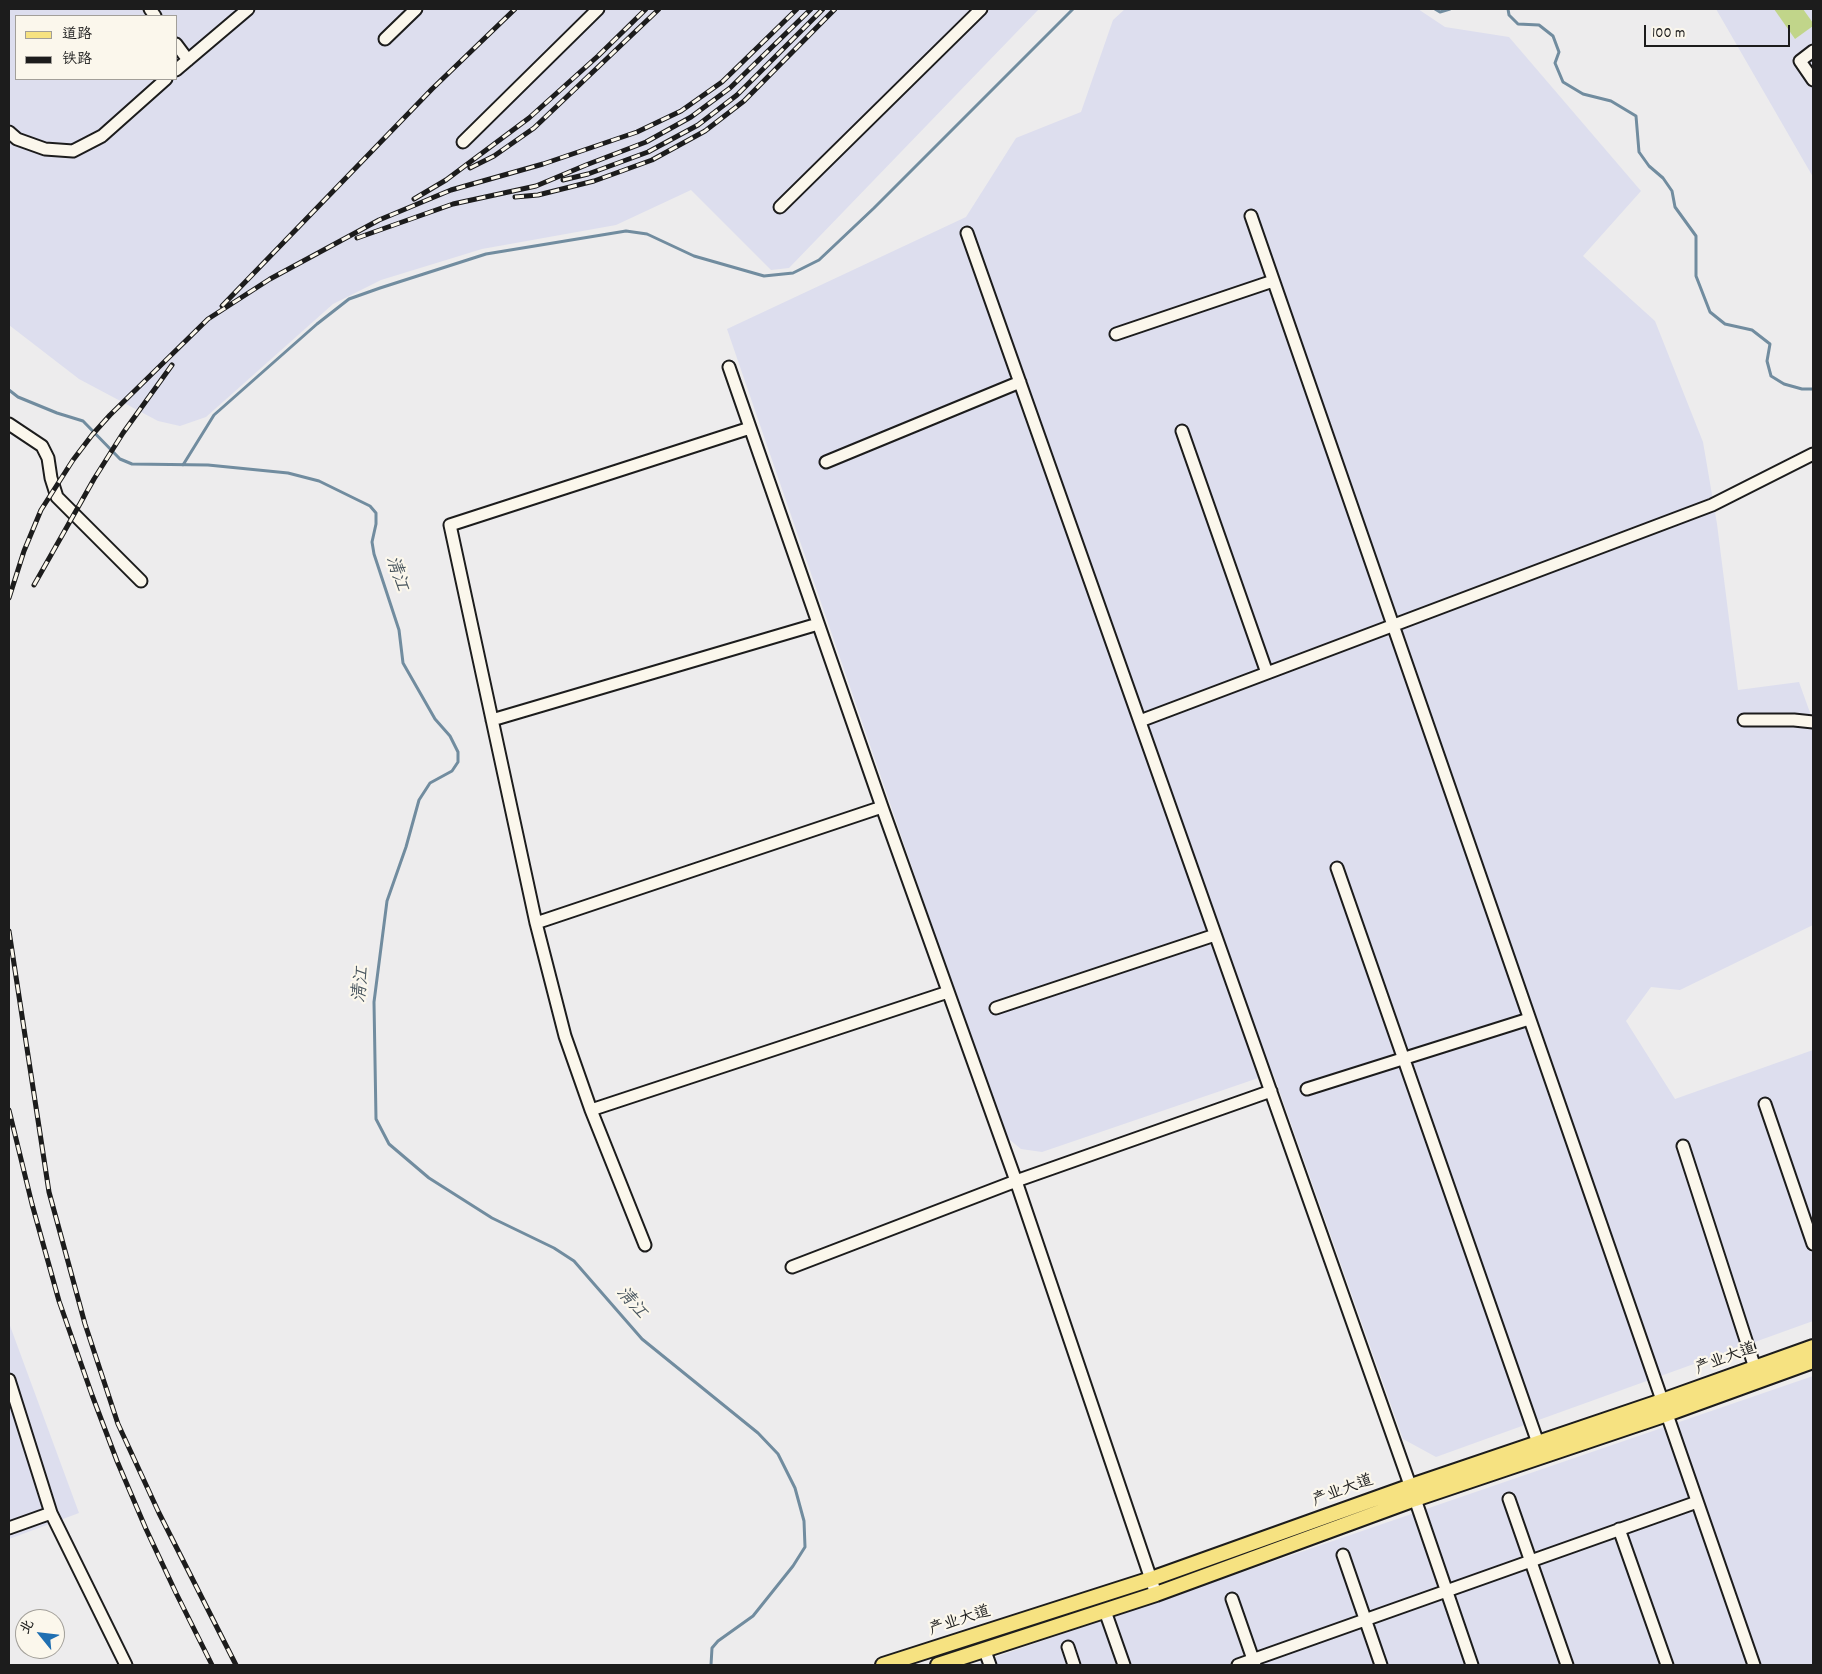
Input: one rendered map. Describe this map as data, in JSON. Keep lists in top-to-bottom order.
{
  "streets": {
    "main road": ["产业大道"]
  },
  "water": ["清江"],
  "legend": ["道路", "铁路"],
  "scale_bar": "100 m",
  "north": "top left"
}
